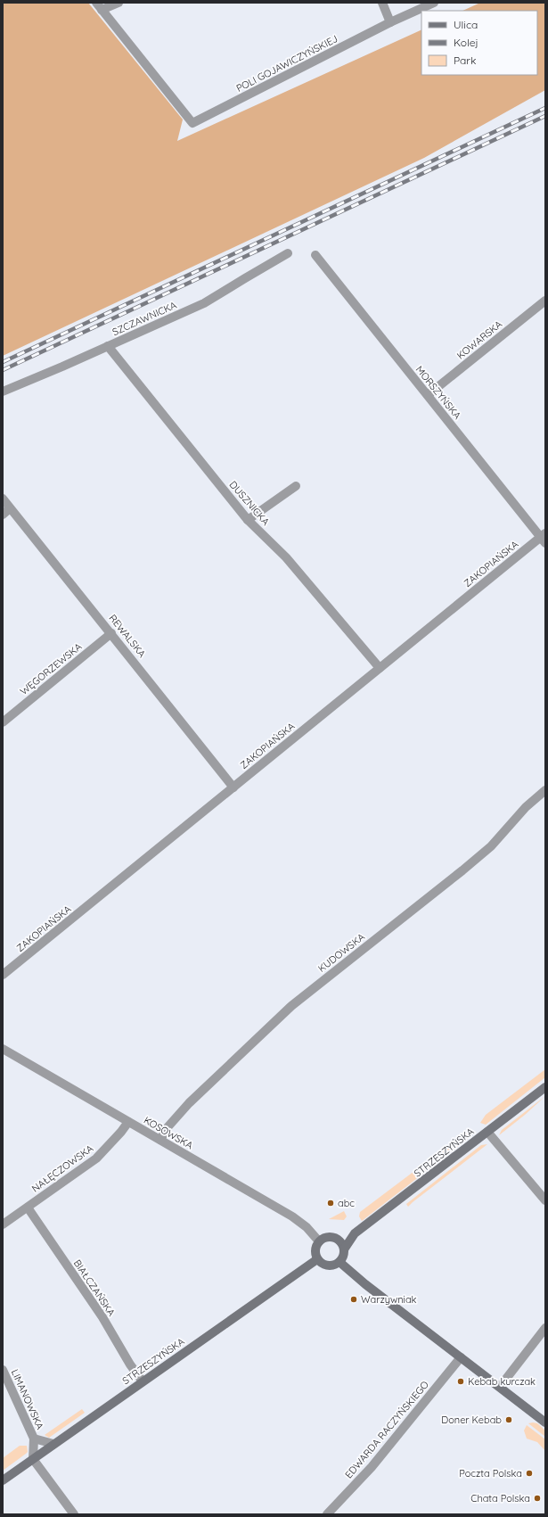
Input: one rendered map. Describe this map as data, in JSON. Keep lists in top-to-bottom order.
{
  "streets": {
    "street": [
      "POLI GOJAWICZYŃSKIEJ",
      "SZCZAWNICKA",
      "KOWARSKA",
      "MORSZYŃSKA",
      "DUSZNICKA",
      "ZAKOPIAŃSKA",
      "REWALSKA",
      "WĘGORZEWSKA",
      "KUDOWSKA",
      "KOSOWSKA",
      "STRZESZYŃSKA",
      "NAŁĘCZOWSKA",
      "BIAŁCZAŃSKA",
      "LIMANOWSKA",
      "EDWARDA RACZYŃSKIEGO"
    ]
  },
  "crossings": [
    ["SZCZAWNICKA", "DUSZNICKA"],
    ["KOWARSKA", "MORSZYŃSKA"],
    ["MORSZYŃSKA", "ZAKOPIAŃSKA"],
    ["DUSZNICKA", "ZAKOPIAŃSKA"],
    ["ZAKOPIAŃSKA", "REWALSKA"],
    ["REWALSKA", "WĘGORZEWSKA"],
    ["KUDOWSKA", "KOSOWSKA"],
    ["KOSOWSKA", "STRZESZYŃSKA"],
    ["KOSOWSKA", "NAŁĘCZOWSKA"],
    ["STRZESZYŃSKA", "BIAŁCZAŃSKA"],
    ["STRZESZYŃSKA", "LIMANOWSKA"],
    ["NAŁĘCZOWSKA", "BIAŁCZAŃSKA"]
  ],
  "places": [
    "abc",
    "Warzywniak",
    "Kebab kurczak",
    "Doner Kebab",
    "Poczta Polska",
    "Chata Polska"
  ],
  "legend": ["Ulica", "Kolej", "Park"]
}
